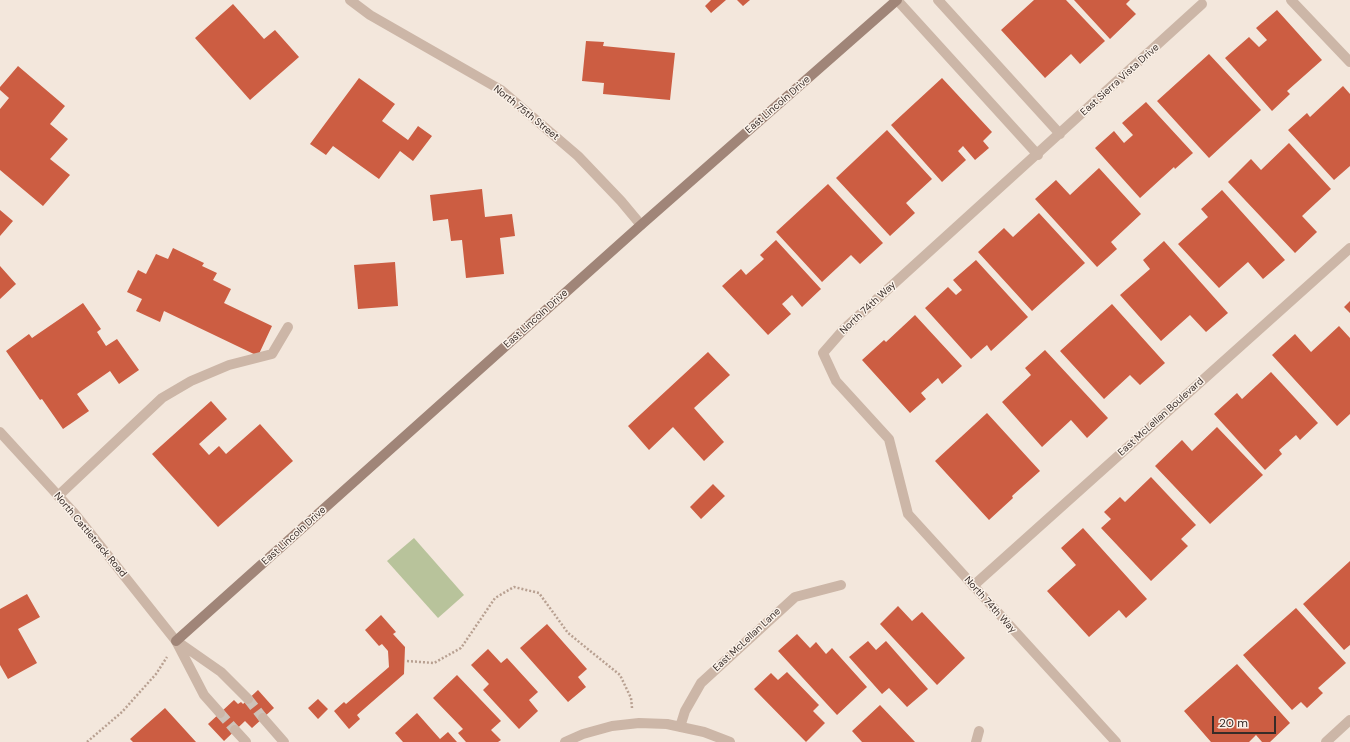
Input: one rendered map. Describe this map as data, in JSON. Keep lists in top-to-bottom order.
{
  "streets": {
    "main road": ["East Lincoln Drive"],
    "street": [
      "East Sierra Vista Drive",
      "North 75th Street",
      "North 74th Way",
      "East McLellan Boulevard",
      "North Cattletrack Road",
      "East McLellan Lane"
    ]
  },
  "crossings": [
    ["East Sierra Vista Drive", "North 74th Way"],
    ["East Lincoln Drive", "North 75th Street"],
    ["East Lincoln Drive", "North Cattletrack Road"],
    ["North 74th Way", "East McLellan Boulevard"]
  ],
  "scale_bar": "20 m"
}
